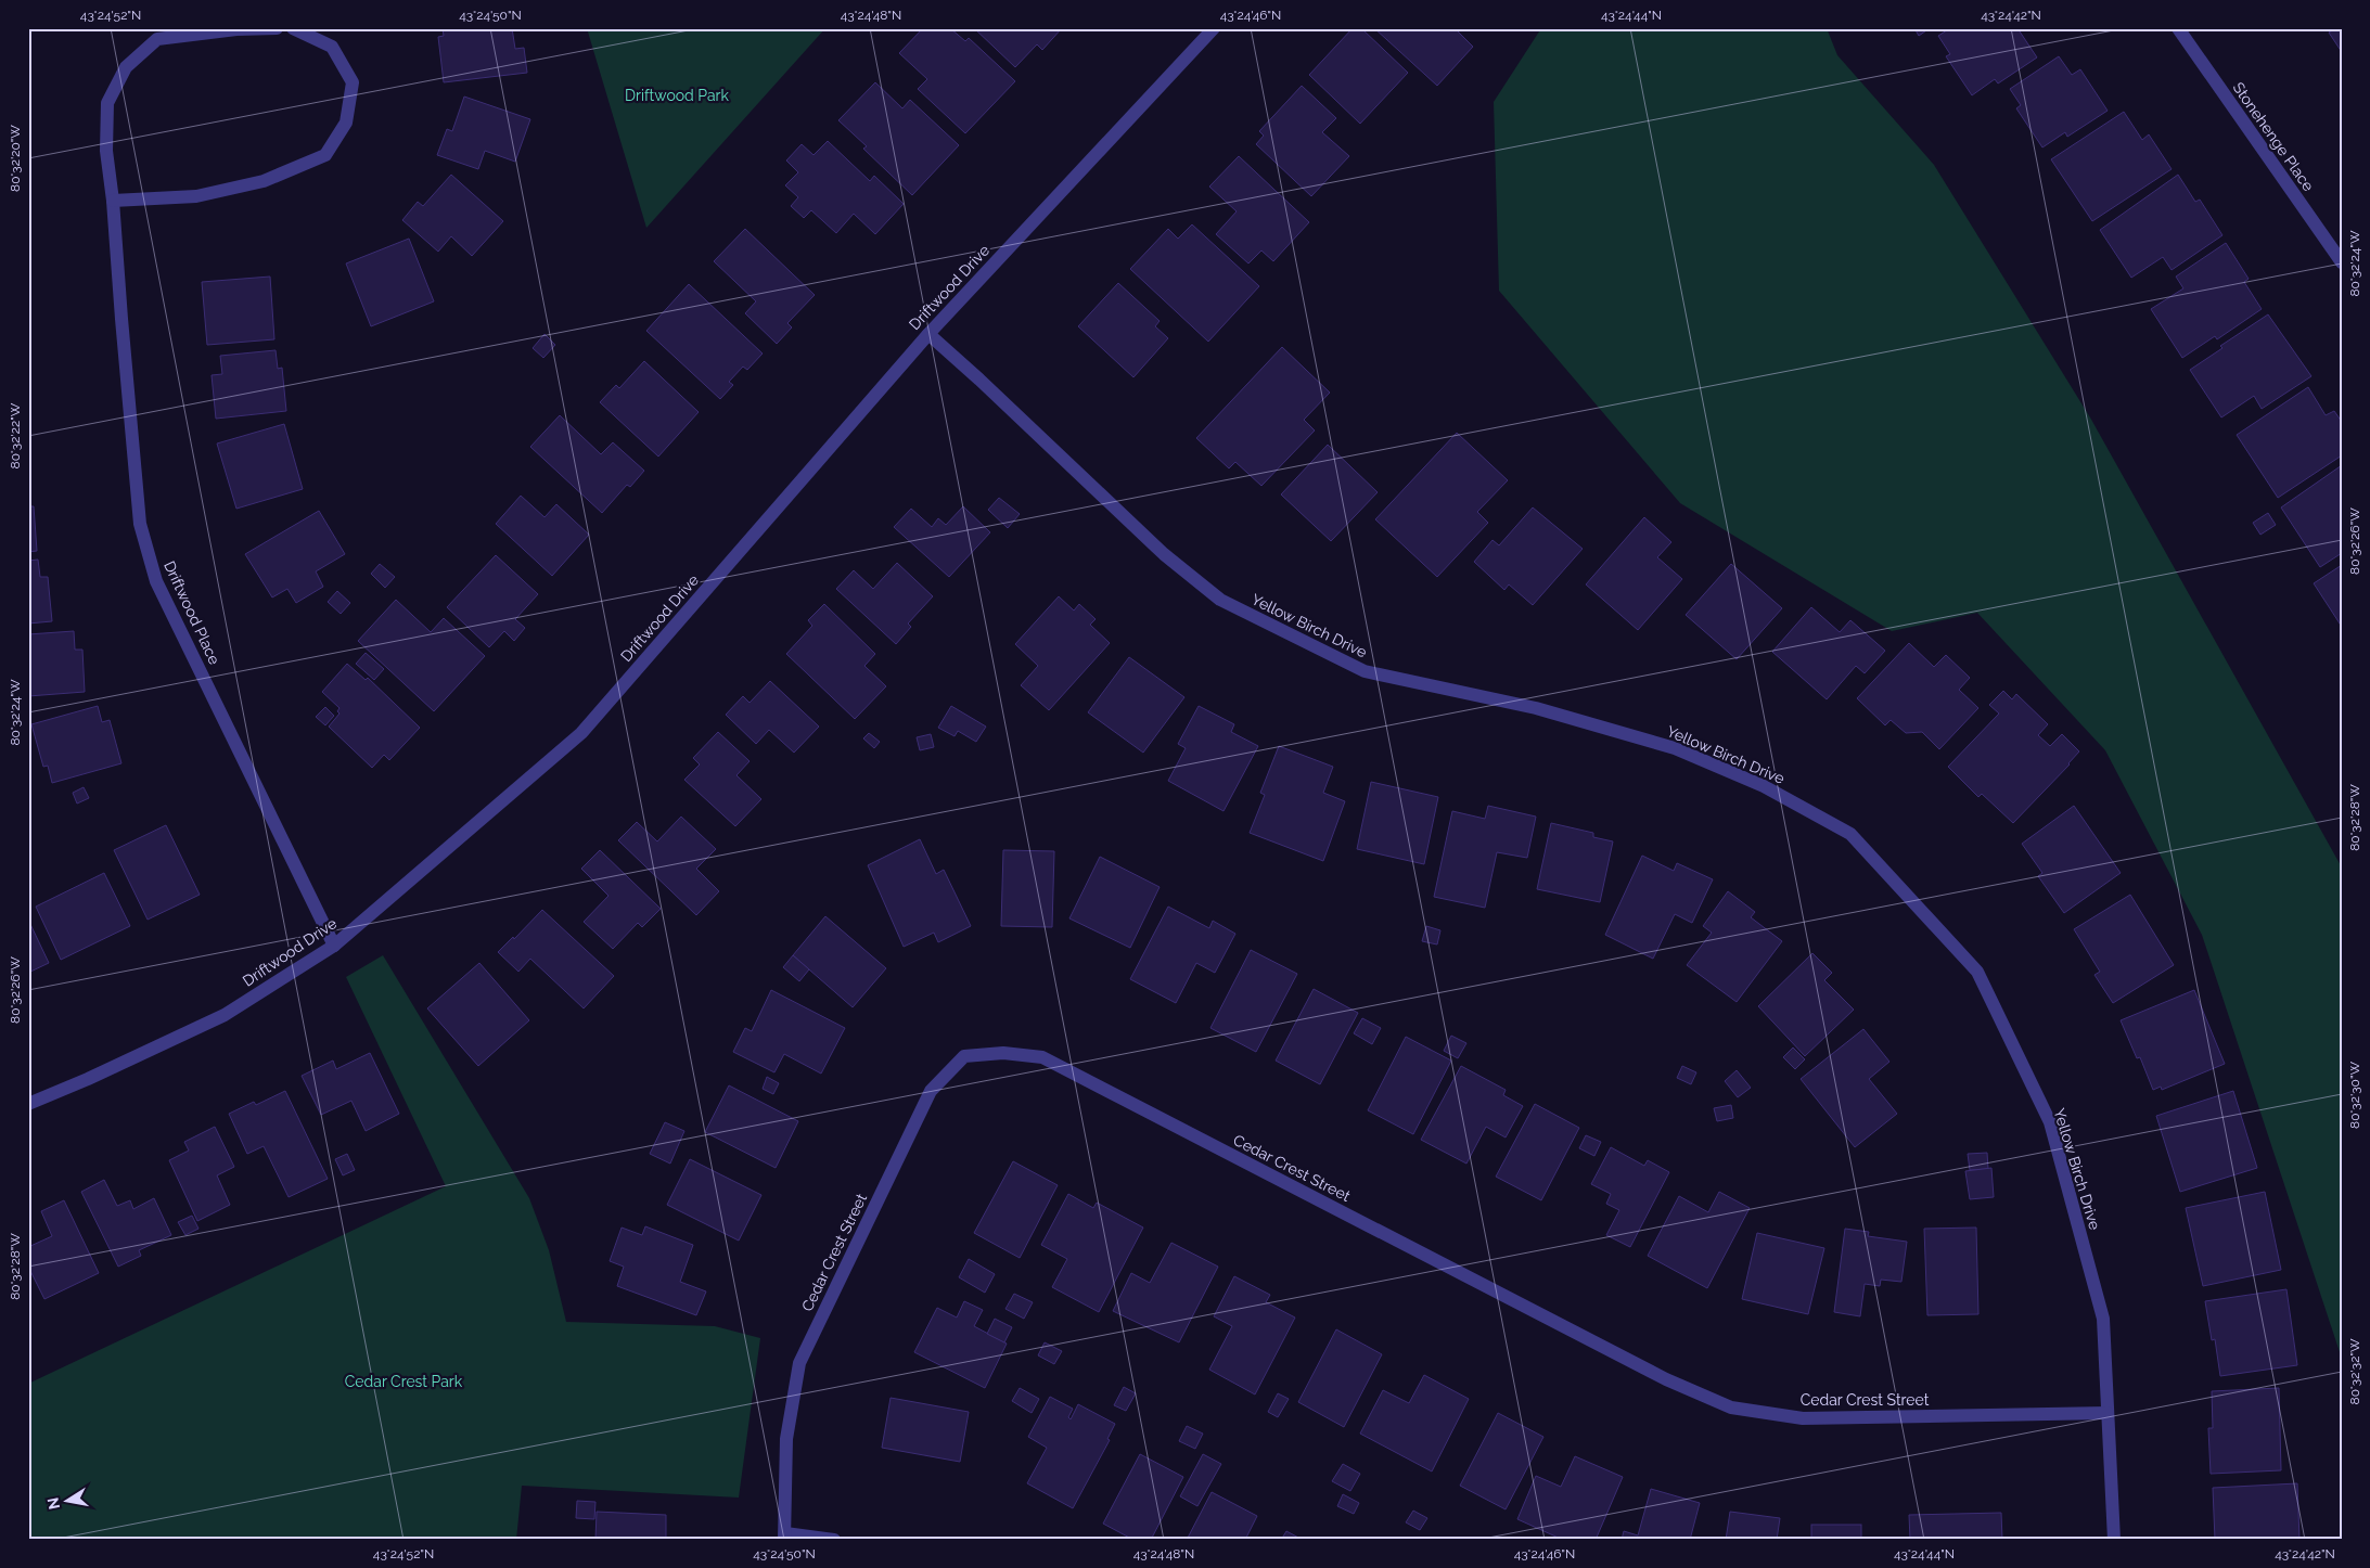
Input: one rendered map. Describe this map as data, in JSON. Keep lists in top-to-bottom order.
{
  "streets": {
    "street": [
      "Stonehenge Place",
      "Driftwood Drive",
      "Driftwood Place",
      "Yellow Birch Drive",
      "Cedar Crest Street"
    ]
  },
  "crossings": [
    ["Driftwood Drive", "Driftwood Place"],
    ["Driftwood Drive", "Yellow Birch Drive"],
    ["Yellow Birch Drive", "Cedar Crest Street"]
  ],
  "parks": ["Driftwood Park", "Cedar Crest Park"],
  "north": "left",
  "coordinates": [
    "43°24'52\"N",
    "43°24'50\"N",
    "43°24'48\"N",
    "43°24'46\"N",
    "43°24'44\"N",
    "43°24'42\"N",
    "80°32'20\"W",
    "80°32'24\"W",
    "80°32'22\"W",
    "80°32'26\"W",
    "80°32'28\"W",
    "80°32'30\"W",
    "80°32'32\"W"
  ]
}
